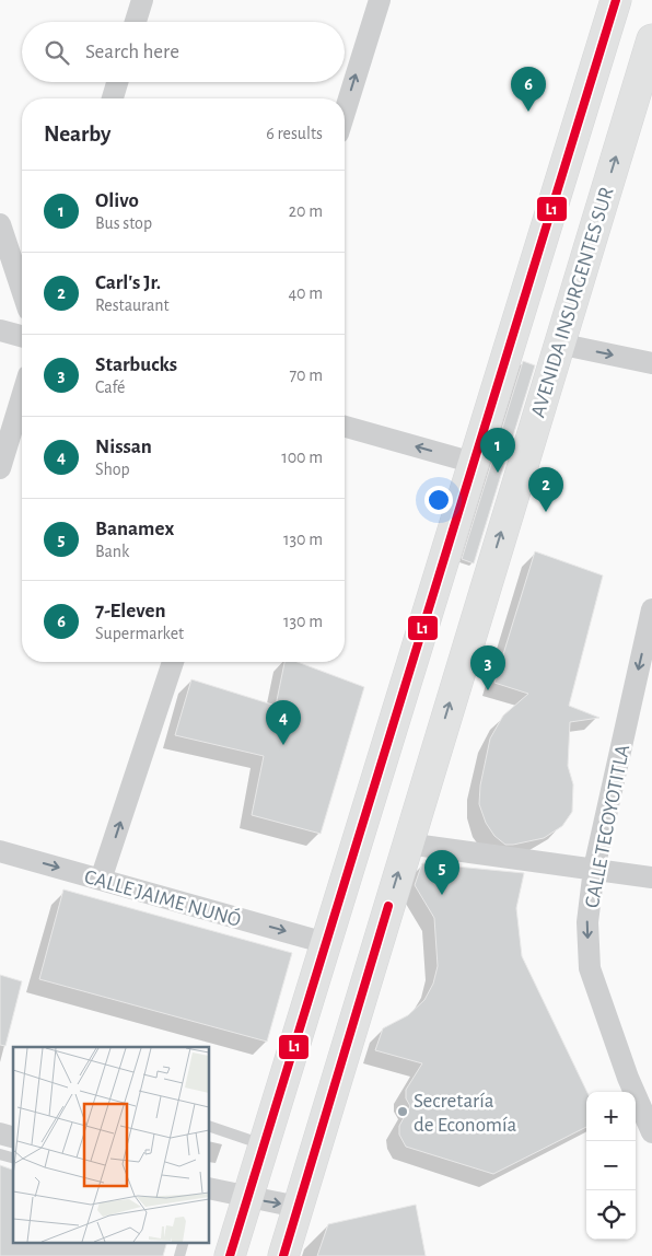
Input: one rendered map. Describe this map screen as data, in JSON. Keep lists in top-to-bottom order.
{
  "streets": {
    "main road": ["AVENIDA INSURGENTES SUR"],
    "street": ["CALLE TECOYOTITLA", "CALLE JAIME NUNÓ"]
  },
  "one_way": ["CALLE TECOYOTITLA", "CALLE JAIME NUNÓ"],
  "places": ["Secretaría de Economía"],
  "lines": ["transit line L1"],
  "page": {
    "search": "Search here",
    "pins": [
      "6",
      "1",
      "2",
      "3",
      "4",
      "5"
    ],
    "heading": ["Nearby", "6 results"],
    "list": [
      {
        "mark": "1",
        "name": "Olivo",
        "note": "Bus stop",
        "value": "20 m"
      },
      {
        "mark": "2",
        "name": "Carl's Jr.",
        "note": "Restaurant",
        "value": "40 m"
      },
      {
        "mark": "3",
        "name": "Starbucks",
        "note": "Café",
        "value": "70 m"
      },
      {
        "mark": "4",
        "name": "Nissan",
        "note": "Shop",
        "value": "100 m"
      },
      {
        "mark": "5",
        "name": "Banamex",
        "note": "Bank",
        "value": "130 m"
      },
      {
        "mark": "6",
        "name": "7-Eleven",
        "note": "Supermarket",
        "value": "130 m"
      }
    ],
    "map_buttons": ["+", "−"]
  }
}
